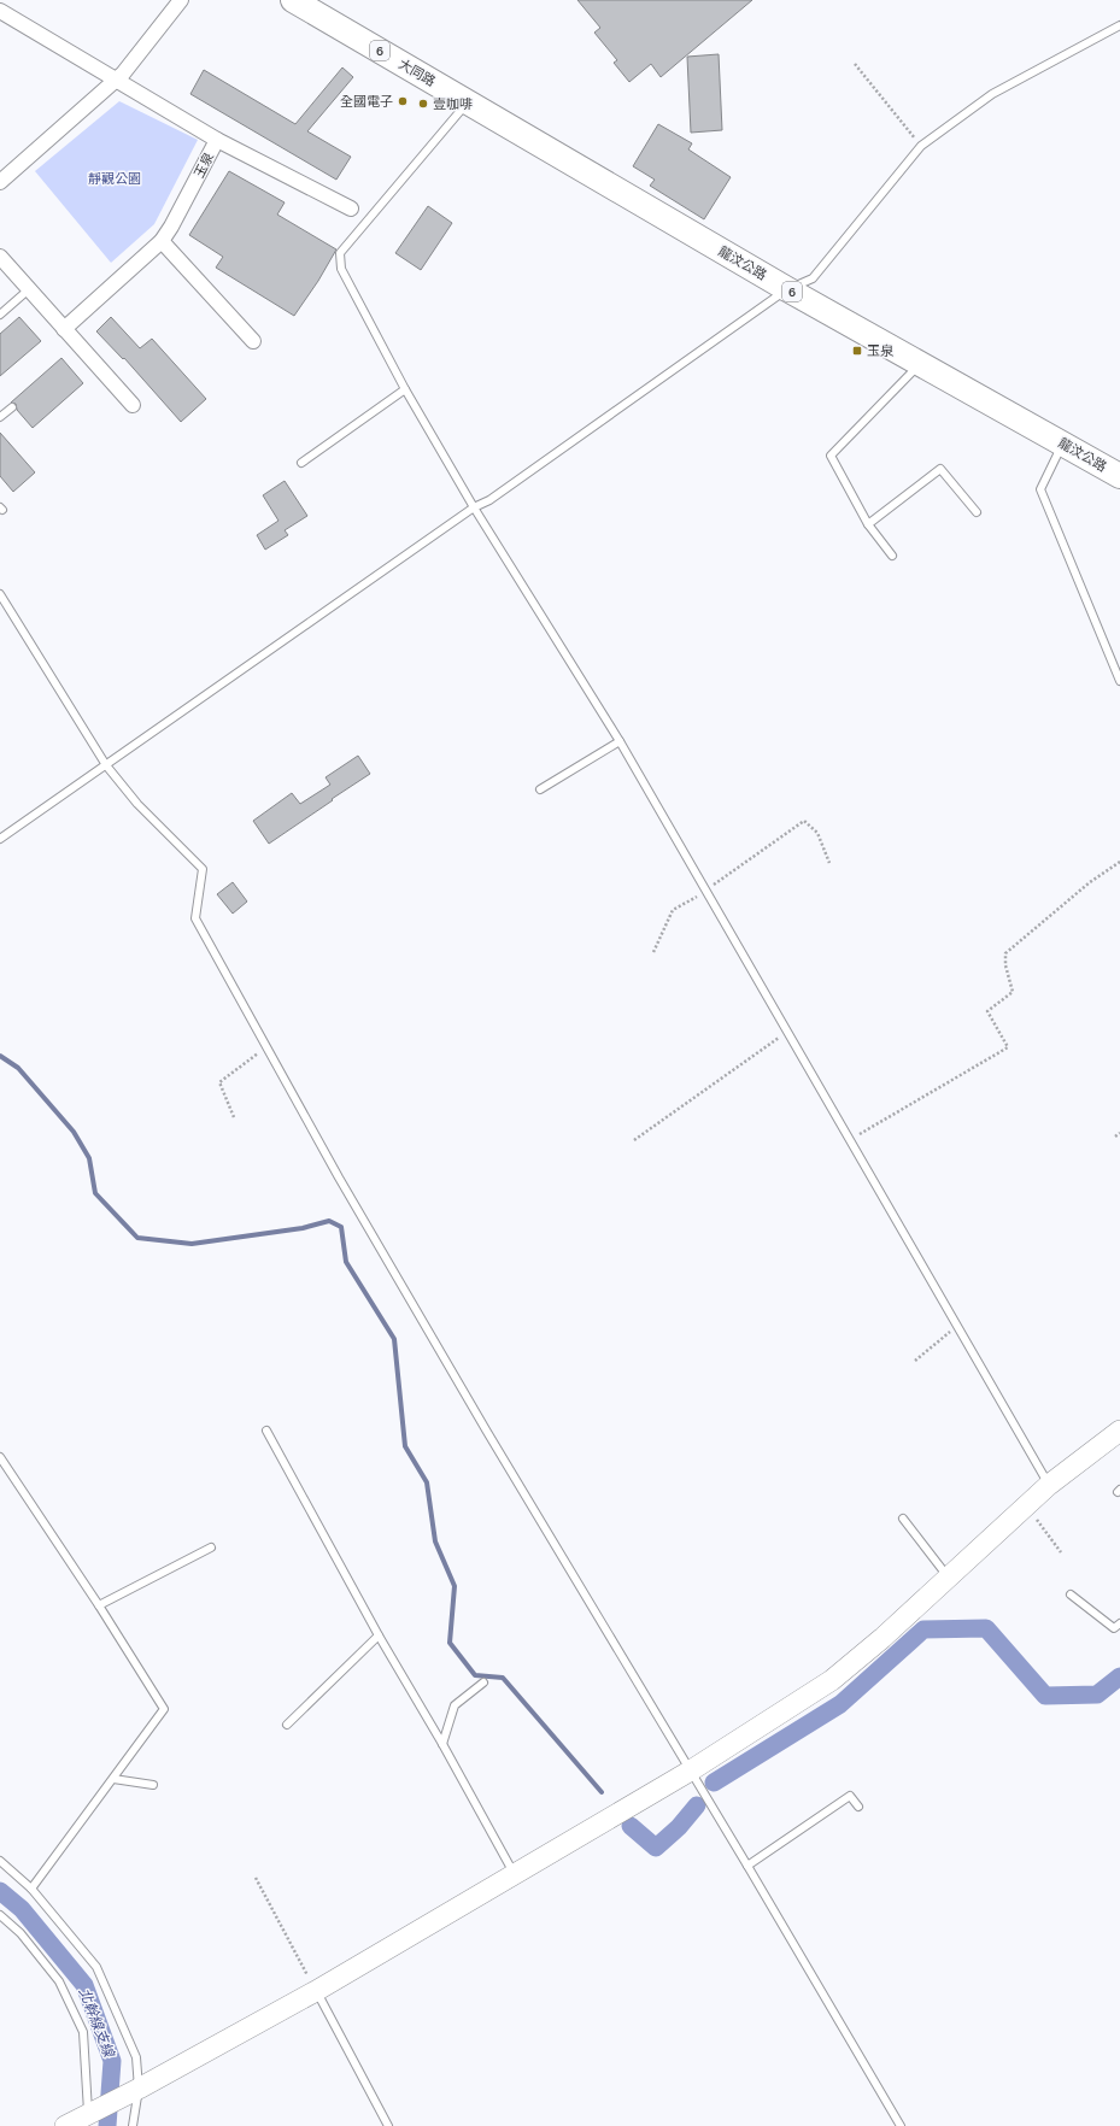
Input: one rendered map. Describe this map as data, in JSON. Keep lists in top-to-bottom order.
{
  "streets": {
    "main road": ["6", "大同路", "龍汶公路"],
    "street": ["玉泉"]
  },
  "crossings": [
    ["大同路", "龍汶公路"]
  ],
  "water": ["北幹線支線"],
  "parks": ["靜觀公園"],
  "places": {
    "other": ["全國電子", "壹咖啡"],
    "transit": ["玉泉"]
  }
}
